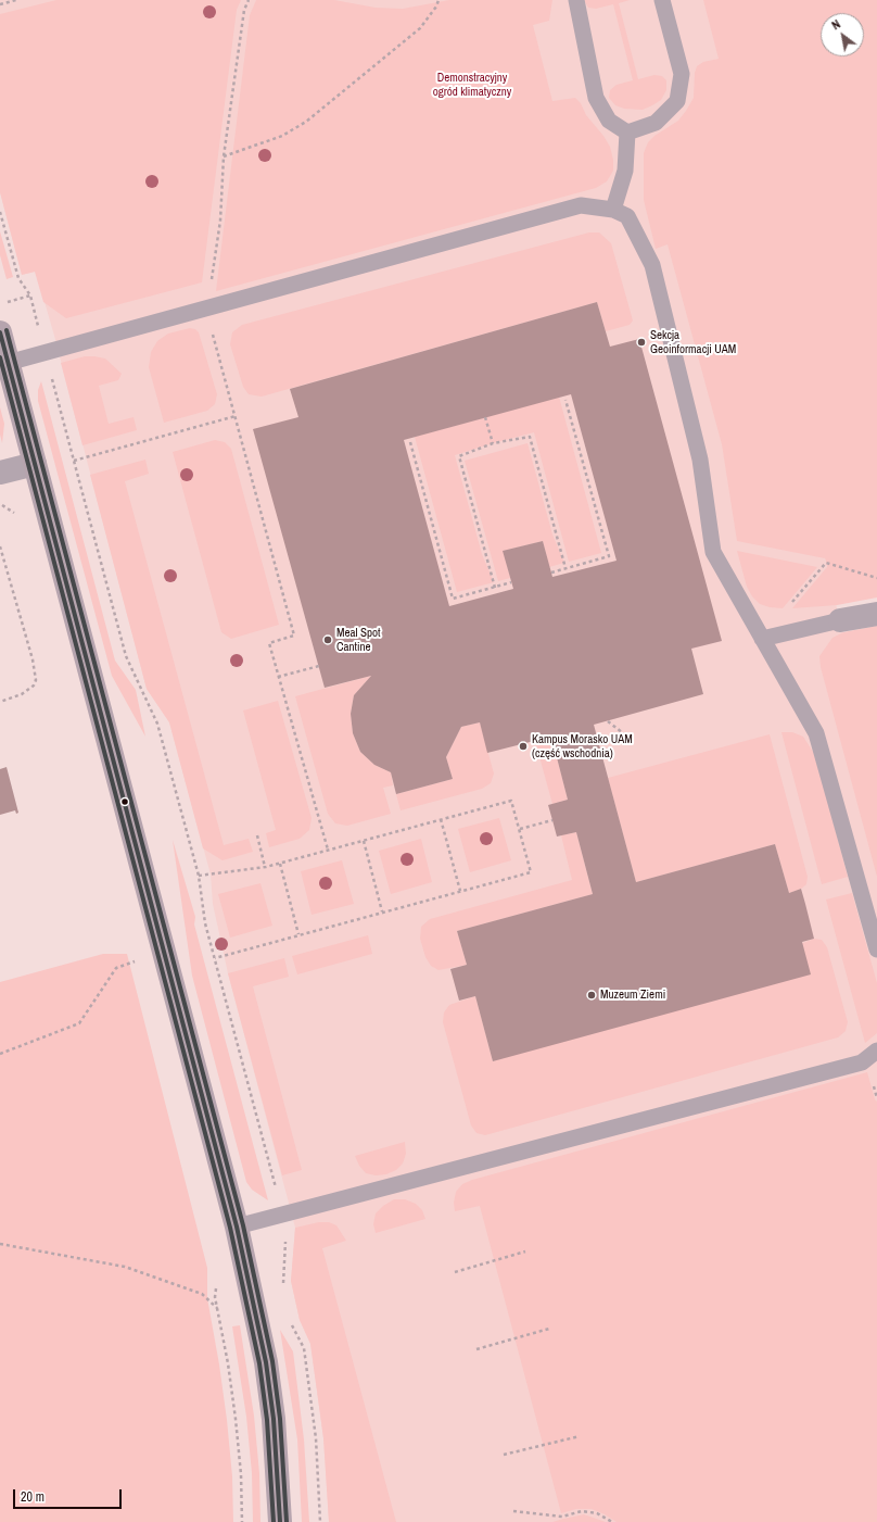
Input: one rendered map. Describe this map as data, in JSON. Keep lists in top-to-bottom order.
{
  "parks": ["Demonstracyjny ogród klimatyczny"],
  "places": [
    "Sekcja Geoinformacji UAM",
    "Meal Spot Cantine",
    "Kampus Morasko UAM (część wschodnia)",
    "Muzeum Ziemi"
  ],
  "scale_bar": "20 m",
  "north": "top left"
}
